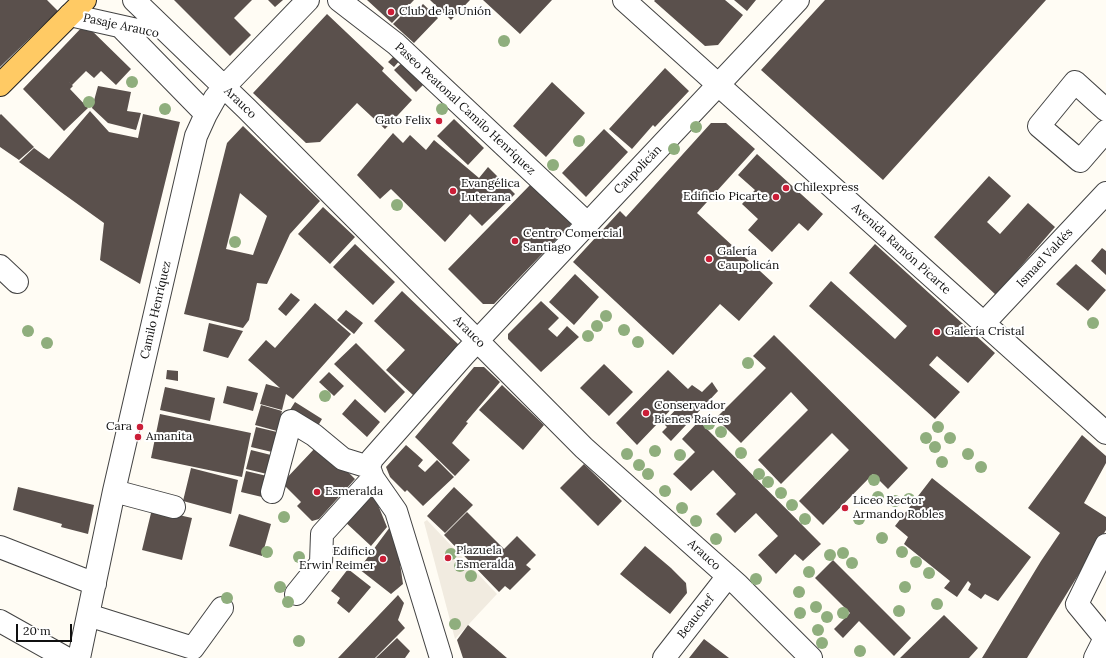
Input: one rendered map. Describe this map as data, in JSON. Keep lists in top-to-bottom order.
{
  "streets": {
    "street": [
      "Pasaje Arauco",
      "Arauco",
      "Paseo Peatonal Camilo Henríquez",
      "Caupolicán",
      "Avenida Ramón Picarte",
      "Ismael Valdés",
      "Camilo Henríquez",
      "Beauchef"
    ]
  },
  "crossings": [
    ["Pasaje Arauco", "Arauco"],
    ["Arauco", "Caupolicán"],
    ["Arauco", "Camilo Henríquez"],
    ["Arauco", "Beauchef"],
    ["Paseo Peatonal Camilo Henríquez", "Caupolicán"],
    ["Caupolicán", "Avenida Ramón Picarte"],
    ["Avenida Ramón Picarte", "Ismael Valdés"]
  ],
  "places": [
    "Club de la Unión",
    "Gato Felix",
    "Chilexpress",
    "Evangélica Luterana",
    "Edificio Picarte",
    "Centro Comercial Santiago",
    "Galería Caupolicán",
    "Galería Cristal",
    "Conservador Bienes Raíces",
    "Cara",
    "Amanita",
    "Esmeralda",
    "Liceo Rector Armando Robles",
    "Plazuela Esmeralda",
    "Edificio Erwin Reimer"
  ],
  "scale_bar": "20 m"
}
